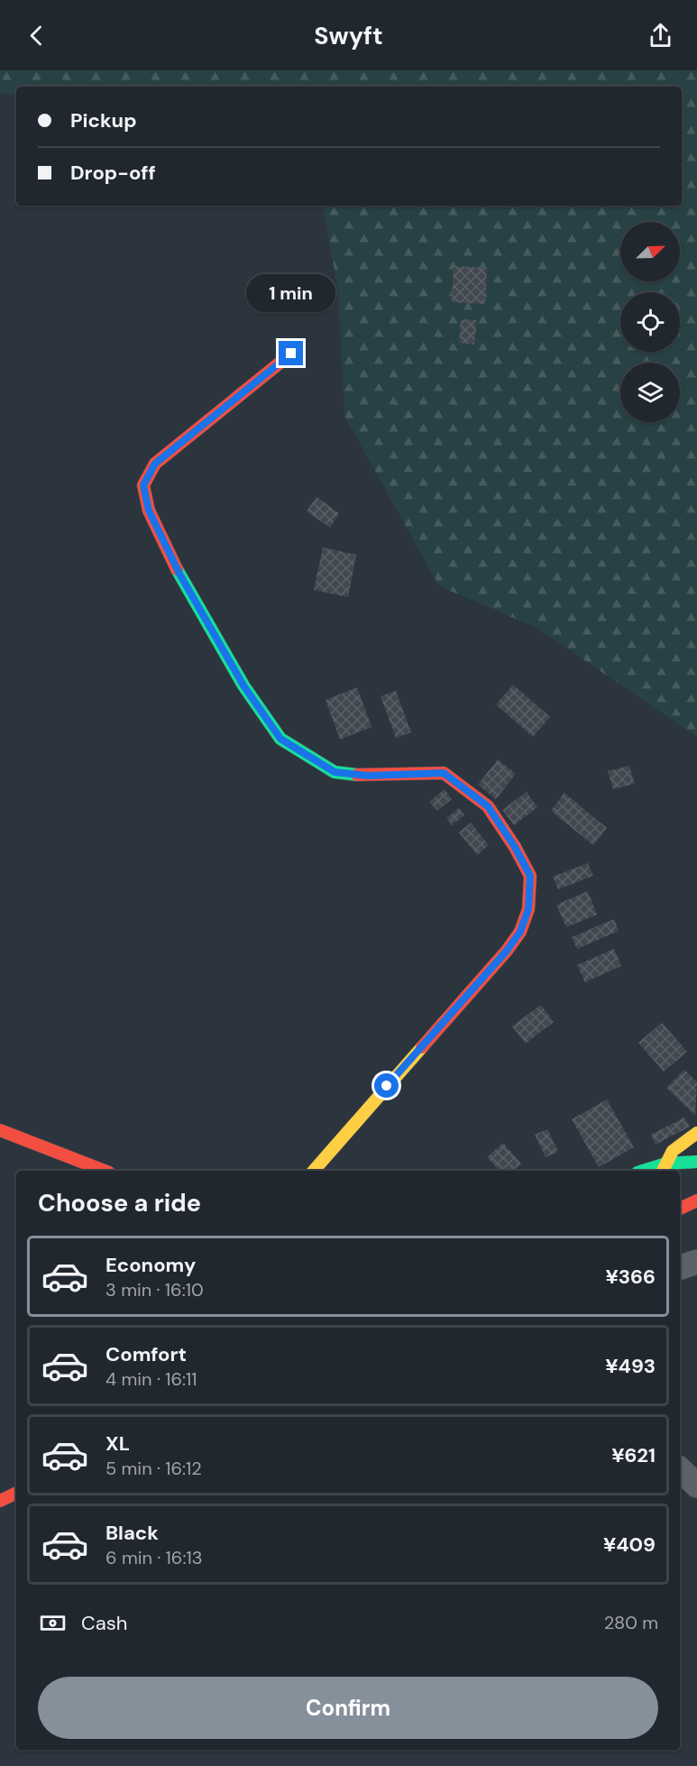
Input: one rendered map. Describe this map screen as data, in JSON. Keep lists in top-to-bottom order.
{
  "north": "top right",
  "page": {
    "header": "Swyft",
    "banner": ["Pickup", "Drop-off"],
    "bubble": "1 min",
    "heading": "Choose a ride",
    "list": [
      {
        "name": "Economy",
        "note": "3 min · 16:10",
        "value": "¥366"
      },
      {
        "name": "Comfort",
        "note": "4 min · 16:11",
        "value": "¥493"
      },
      {
        "name": "XL",
        "note": "5 min · 16:12",
        "value": "¥621"
      },
      {
        "name": "Black",
        "note": "6 min · 16:13",
        "value": "¥409"
      }
    ],
    "pay": ["Cash", "280 m"],
    "buttons": "Confirm"
  }
}
